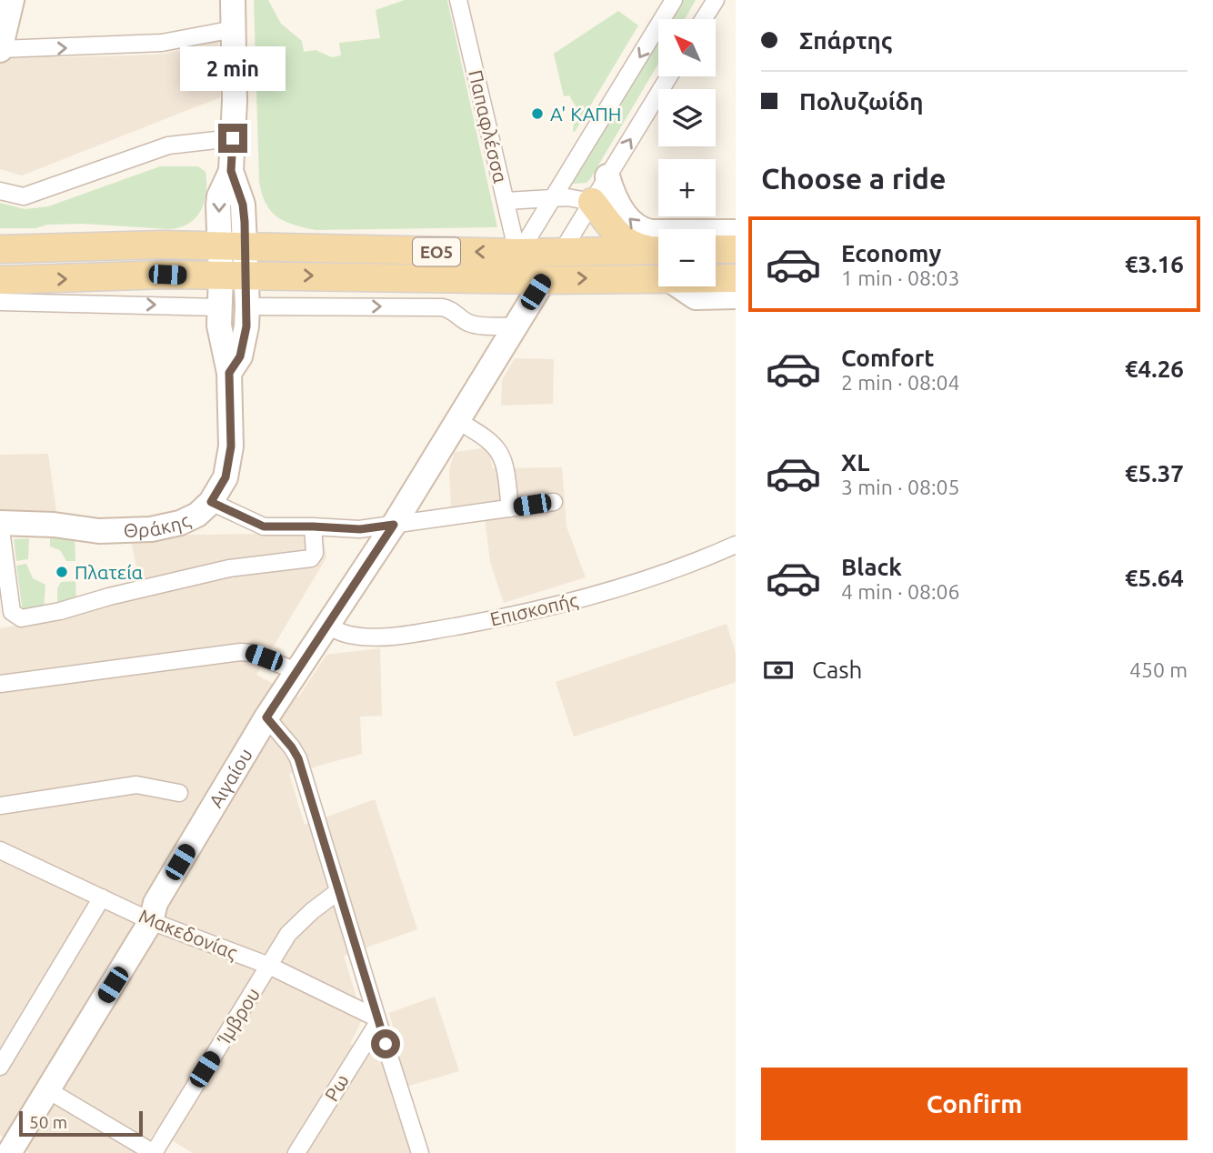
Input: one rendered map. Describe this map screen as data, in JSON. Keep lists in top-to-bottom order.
{
  "streets": {
    "main road": ["ΕΟ5"],
    "street": [
      "Παπαφλέσσα",
      "Θράκης",
      "Επισκοπής",
      "Αιγαίου",
      "Μακεδονίας",
      "Ίμβρου",
      "Ρω"
    ]
  },
  "crossings": [
    ["Παπαφλέσσα", "ΕΟ5"],
    ["ΕΟ5", "Θράκης"],
    ["ΕΟ5", "Αιγαίου"],
    ["Επισκοπής", "Αιγαίου"],
    ["Αιγαίου", "Μακεδονίας"],
    ["Μακεδονίας", "Ίμβρου"],
    ["Μακεδονίας", "Ρω"]
  ],
  "places": ["Α' ΚΑΠΗ", "Πλατεία"],
  "scale_bar": "50 m",
  "north": "top left",
  "page": {
    "banner": ["Σπάρτης", "Πολυζωίδη"],
    "map_buttons": ["+", "−"],
    "bubble": "2 min",
    "heading": "Choose a ride",
    "list": [
      {
        "name": "Economy",
        "note": "1 min · 08:03",
        "value": "€3.16"
      },
      {
        "name": "Comfort",
        "note": "2 min · 08:04",
        "value": "€4.26"
      },
      {
        "name": "XL",
        "note": "3 min · 08:05",
        "value": "€5.37"
      },
      {
        "name": "Black",
        "note": "4 min · 08:06",
        "value": "€5.64"
      }
    ],
    "pay": ["Cash", "450 m"],
    "buttons": "Confirm",
    "scale": "50 m"
  }
}
